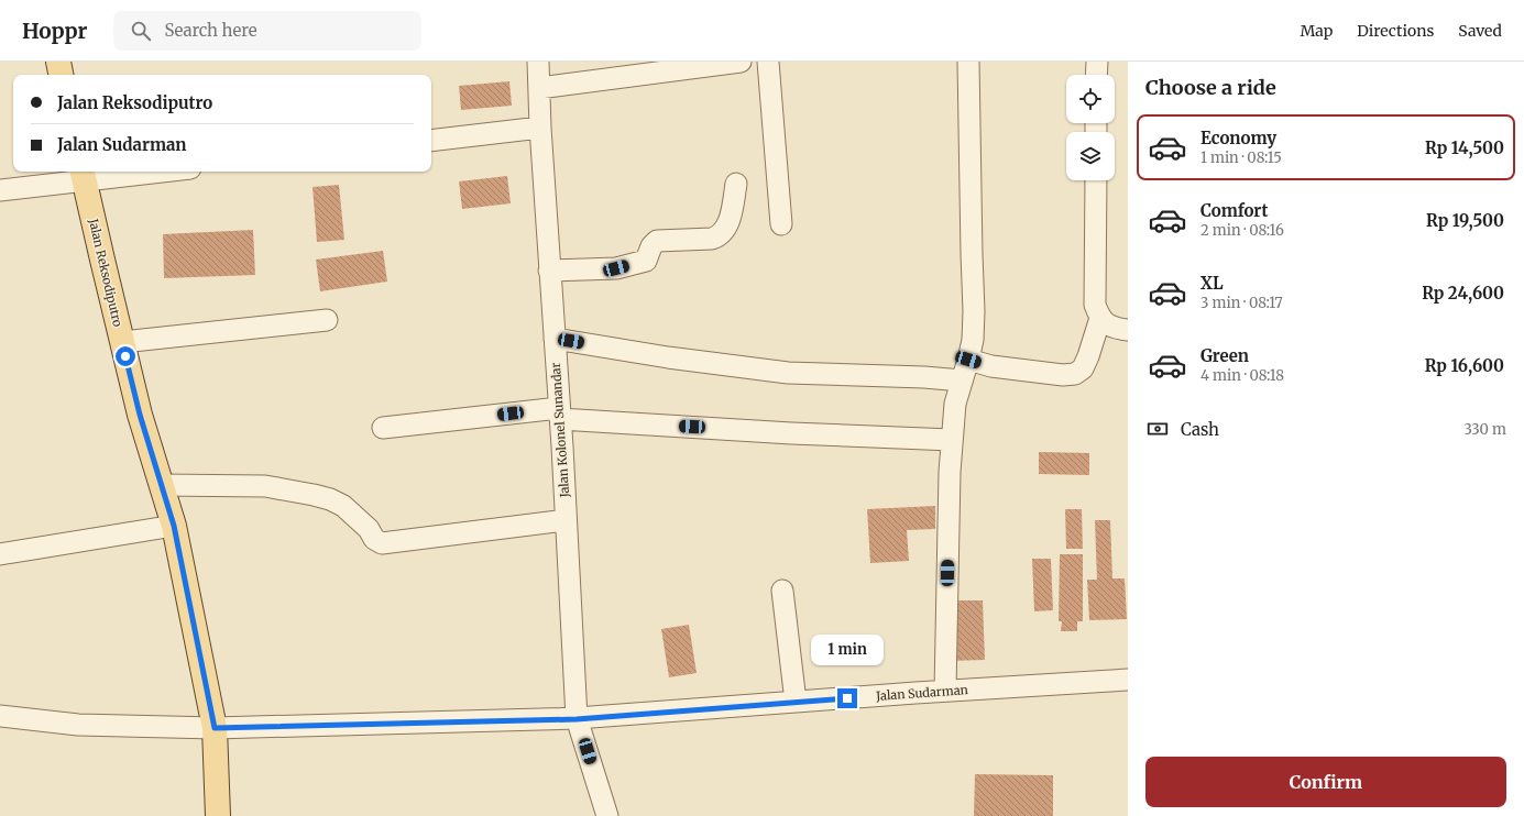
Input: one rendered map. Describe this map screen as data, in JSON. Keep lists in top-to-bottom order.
{
  "streets": {
    "main road": ["Jalan Reksodiputro"],
    "street": ["Jalan Kolonel Sunandar", "Jalan Sudarman"]
  },
  "crossings": [
    ["Jalan Reksodiputro", "Jalan Sudarman"],
    ["Jalan Kolonel Sunandar", "Jalan Sudarman"]
  ],
  "page": {
    "header": "Hoppr",
    "search": "Search here",
    "nav": ["Map", "Directions", "Saved"],
    "heading": "Choose a ride",
    "banner": ["Jalan Reksodiputro", "Jalan Sudarman"],
    "list": [
      {
        "name": "Economy",
        "note": "1 min · 08:15",
        "value": "Rp 14,500"
      },
      {
        "name": "Comfort",
        "note": "2 min · 08:16",
        "value": "Rp 19,500"
      },
      {
        "name": "XL",
        "note": "3 min · 08:17",
        "value": "Rp 24,600"
      },
      {
        "name": "Green",
        "note": "4 min · 08:18",
        "value": "Rp 16,600"
      }
    ],
    "pay": ["Cash", "330 m"],
    "bubble": "1 min",
    "buttons": "Confirm"
  }
}
